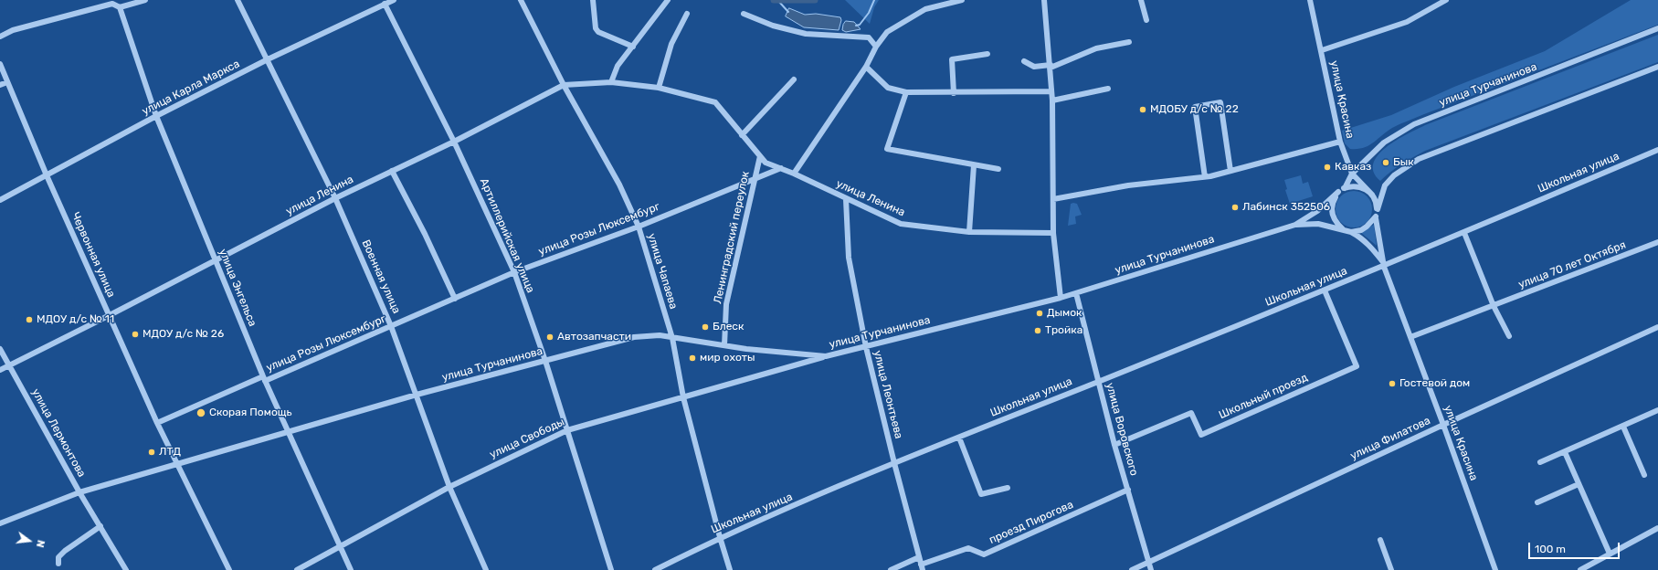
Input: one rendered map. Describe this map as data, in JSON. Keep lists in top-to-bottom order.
{
  "streets": {
    "street": [
      "улица Турчанинова",
      "улица Карла Маркса",
      "улица Красина",
      "Школьная улица",
      "улица Ленина",
      "улица Розы Люксембург",
      "Артиллерийская улица",
      "Ленинградский переулок",
      "Червонная улица",
      "улица 70 лет Октября",
      "улица Чапаева",
      "Военная улица",
      "улица Энгельса",
      "улица Леонтьева",
      "Школьный проезд",
      "улица Воровского",
      "улица Лермонтова",
      "улица Свободы",
      "улица Филатова",
      "проезд Пирогова"
    ]
  },
  "crossings": [
    ["улица Турчанинова", "улица Красина"],
    ["улица Турчанинова", "Артиллерийская улица"],
    ["улица Турчанинова", "Ленинградский переулок"],
    ["улица Турчанинова", "Червонная улица"],
    ["улица Турчанинова", "улица Чапаева"],
    ["улица Турчанинова", "Военная улица"],
    ["улица Турчанинова", "улица Энгельса"],
    ["улица Турчанинова", "улица Леонтьева"],
    ["улица Турчанинова", "улица Воровского"],
    ["улица Турчанинова", "улица Лермонтова"],
    ["улица Турчанинова", "улица Свободы"],
    ["улица Карла Маркса", "Артиллерийская улица"],
    ["улица Карла Маркса", "Червонная улица"],
    ["улица Карла Маркса", "Военная улица"],
    ["улица Карла Маркса", "улица Энгельса"],
    ["улица Красина", "Школьная улица"],
    ["улица Красина", "улица 70 лет Октября"],
    ["улица Красина", "улица Филатова"],
    ["Школьная улица", "улица Чапаева"],
    ["Школьная улица", "улица Леонтьева"],
    ["Школьная улица", "Школьный проезд"],
    ["Школьная улица", "улица Воровского"],
    ["улица Ленина", "улица Розы Люксембург"],
    ["улица Ленина", "Артиллерийская улица"],
    ["улица Ленина", "Ленинградский переулок"],
    ["улица Ленина", "Червонная улица"],
    ["улица Ленина", "улица Чапаева"],
    ["улица Ленина", "Военная улица"],
    ["улица Ленина", "улица Энгельса"],
    ["улица Ленина", "улица Леонтьева"],
    ["улица Ленина", "улица Лермонтова"],
    ["улица Розы Люксембург", "Артиллерийская улица"],
    ["улица Розы Люксембург", "Ленинградский переулок"],
    ["улица Розы Люксембург", "Червонная улица"],
    ["улица Розы Люксембург", "улица Чапаева"],
    ["улица Розы Люксембург", "Военная улица"],
    ["улица Розы Люксембург", "улица Энгельса"],
    ["Артиллерийская улица", "улица Свободы"],
    ["улица Чапаева", "улица Свободы"],
    ["Военная улица", "улица Свободы"],
    ["улица Энгельса", "улица Свободы"],
    ["улица Леонтьева", "проезд Пирогова"],
    ["Школьный проезд", "улица Воровского"],
    ["улица Воровского", "улица Филатова"],
    ["улица Воровского", "проезд Пирогова"]
  ],
  "places": [
    "МДОБУ д/с № 22",
    "Бык",
    "Кавказ",
    "Лабинск 352506",
    "Дымок",
    "МДОУ д/с № 11",
    "Блеск",
    "Тройка",
    "МДОУ д/с № 26",
    "Автозапчасти",
    "мир охоты",
    "Гостевой дом",
    "Скорая Помощь",
    "ЛТД"
  ],
  "scale_bar": "100 m",
  "north": "right"
}
